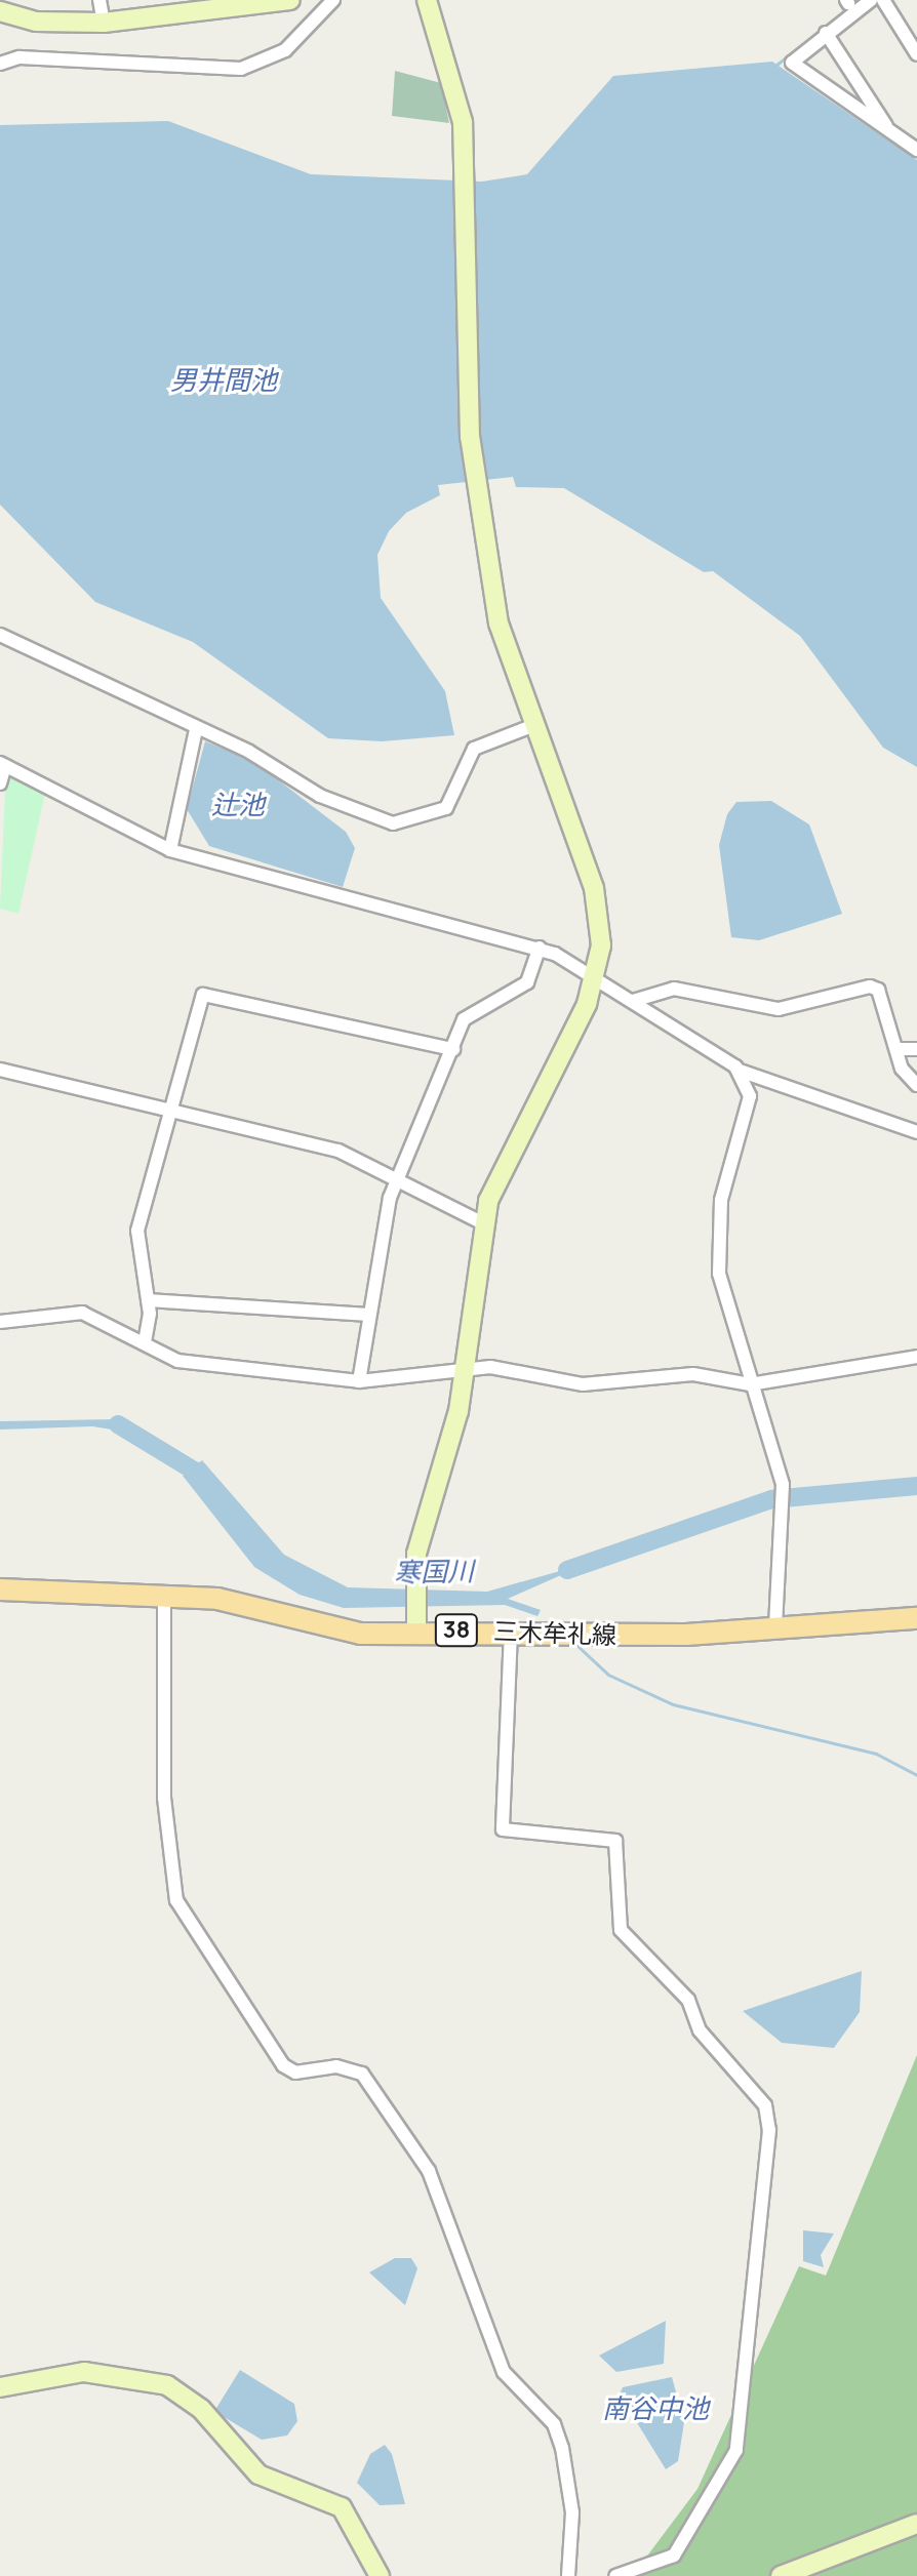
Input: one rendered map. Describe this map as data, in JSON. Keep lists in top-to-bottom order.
{
  "streets": {
    "main road": ["38", "三木牟礼線"]
  },
  "water": [
    "男井間池",
    "辻池",
    "寒国川",
    "南谷中池"
  ]
}
